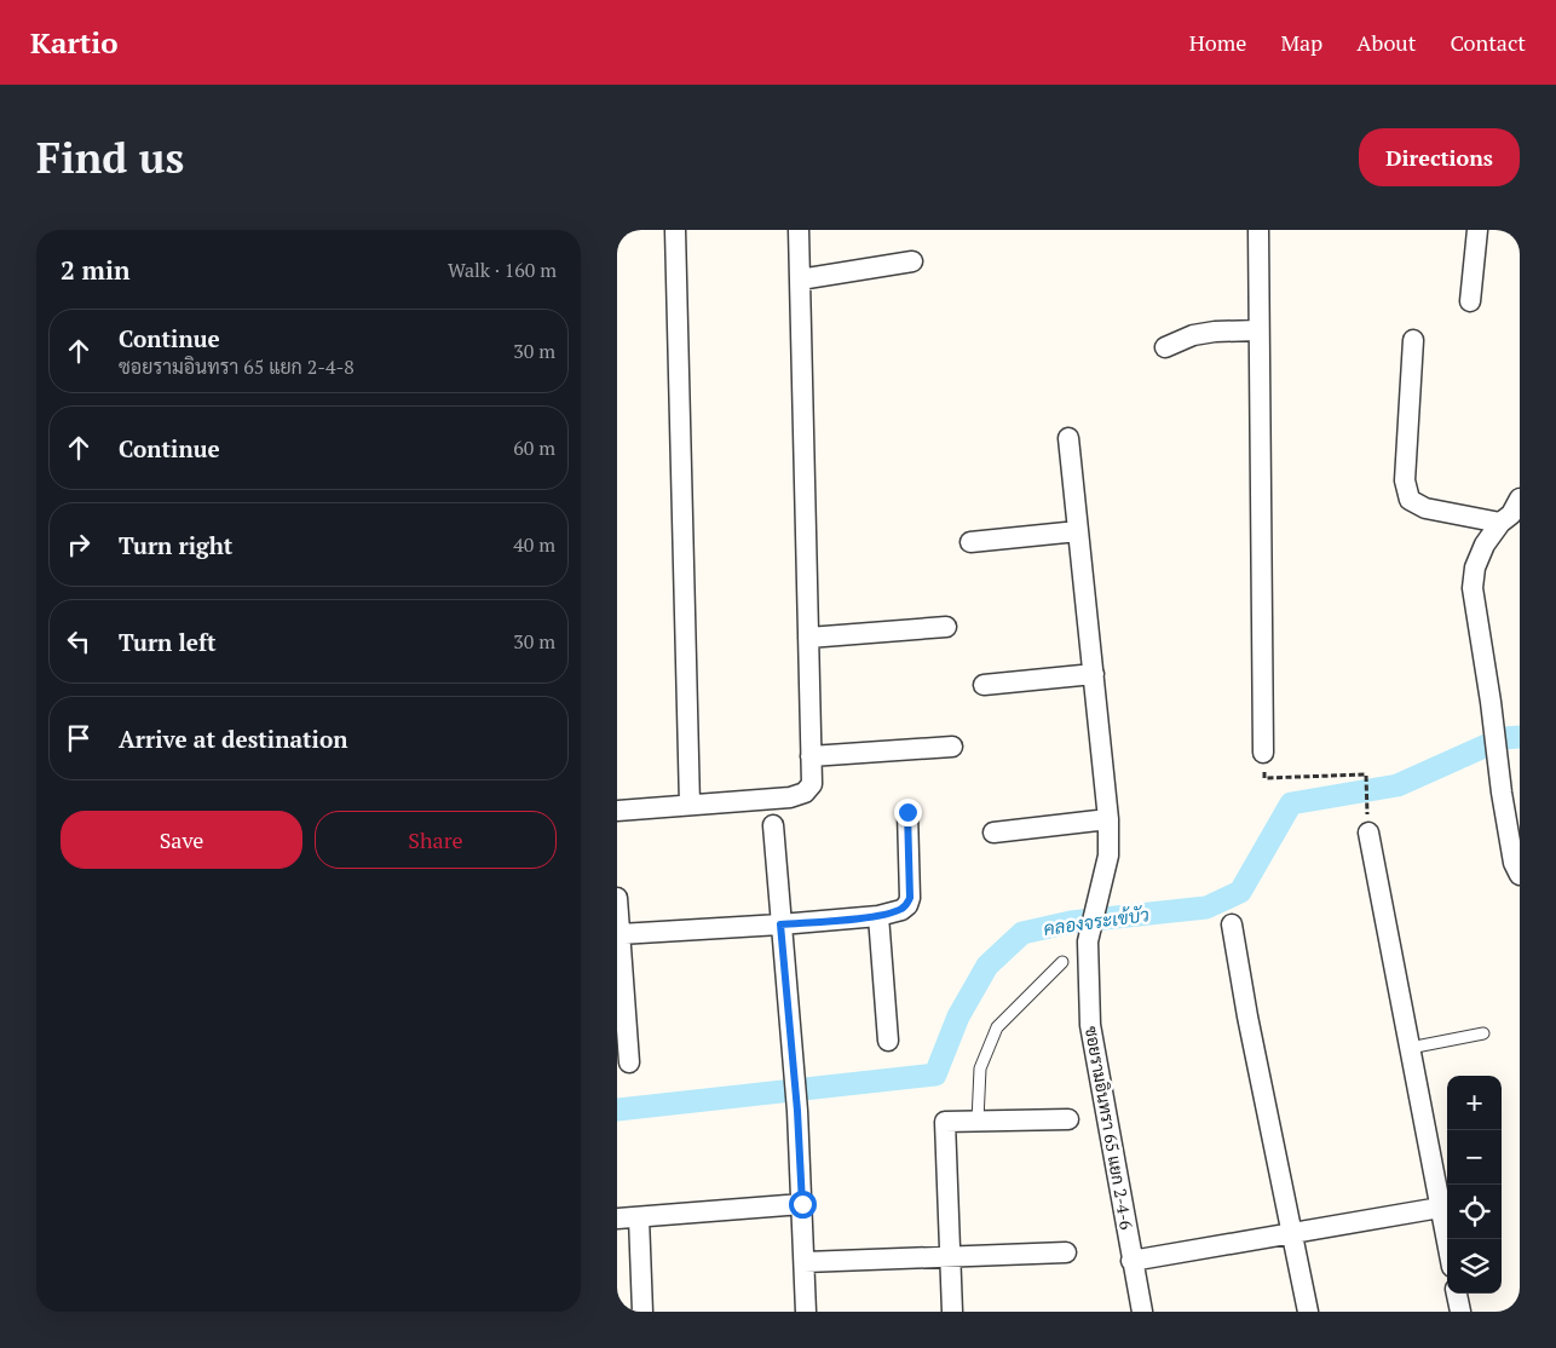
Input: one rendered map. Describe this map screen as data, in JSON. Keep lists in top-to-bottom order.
{
  "streets": {
    "street": ["ซอยรามอินทรา 65 แยก 2-4-6"]
  },
  "water": ["คลองจระเข้บัว"],
  "page": {
    "header": "Kartio",
    "nav": [
      "Home",
      "Map",
      "About",
      "Contact"
    ],
    "buttons": [
      "Directions",
      ["Save", "Share"]
    ],
    "title": "Find us",
    "heading": ["2 min", "Walk · 160 m"],
    "list": [
      ["Continue", "ซอยรามอินทรา 65 แยก 2-4-8", "30 m"],
      ["Continue", "60 m"],
      ["Turn right", "40 m"],
      ["Turn left", "30 m"],
      "Arrive at destination"
    ],
    "map_buttons": ["+", "−"]
  }
}
